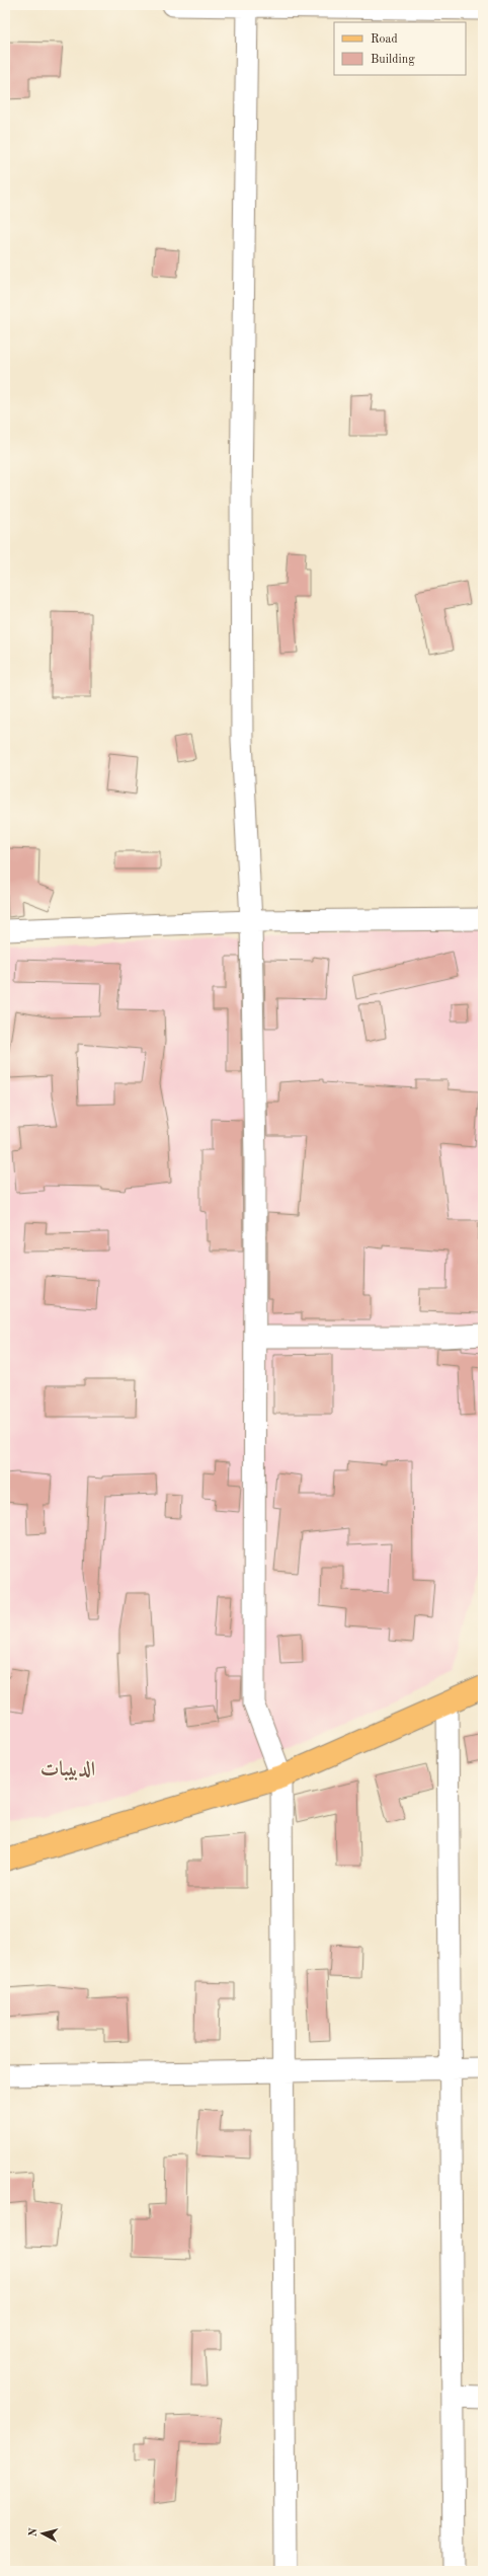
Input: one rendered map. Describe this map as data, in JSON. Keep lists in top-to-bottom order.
{
  "districts": ["الدبيبات"],
  "legend": ["Road", "Building"],
  "north": "left"
}
